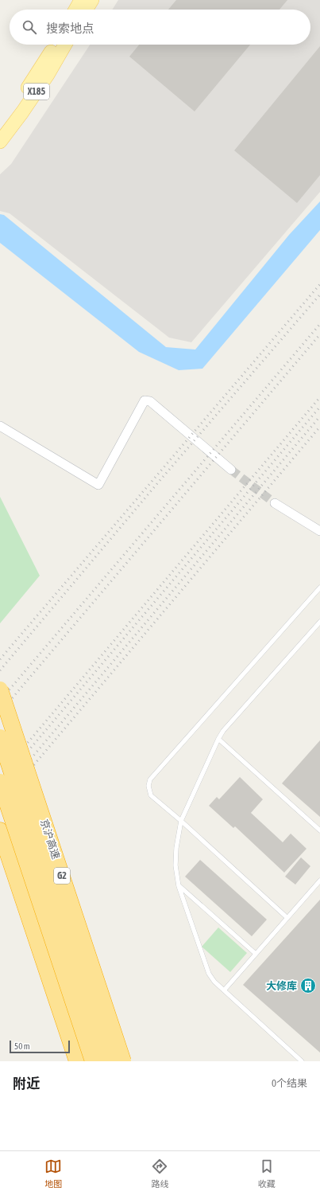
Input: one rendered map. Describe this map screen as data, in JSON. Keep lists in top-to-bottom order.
{
  "streets": {
    "highway": ["京沪高速", "G2"],
    "main road": ["X185"]
  },
  "places": {
    "building": ["大修库"]
  },
  "scale_bar": "50 m",
  "page": {
    "search": "搜索地点",
    "scale": "50 m",
    "heading": ["附近", "0个结果"],
    "nav": ["地图", "路线", "收藏"]
  }
}
